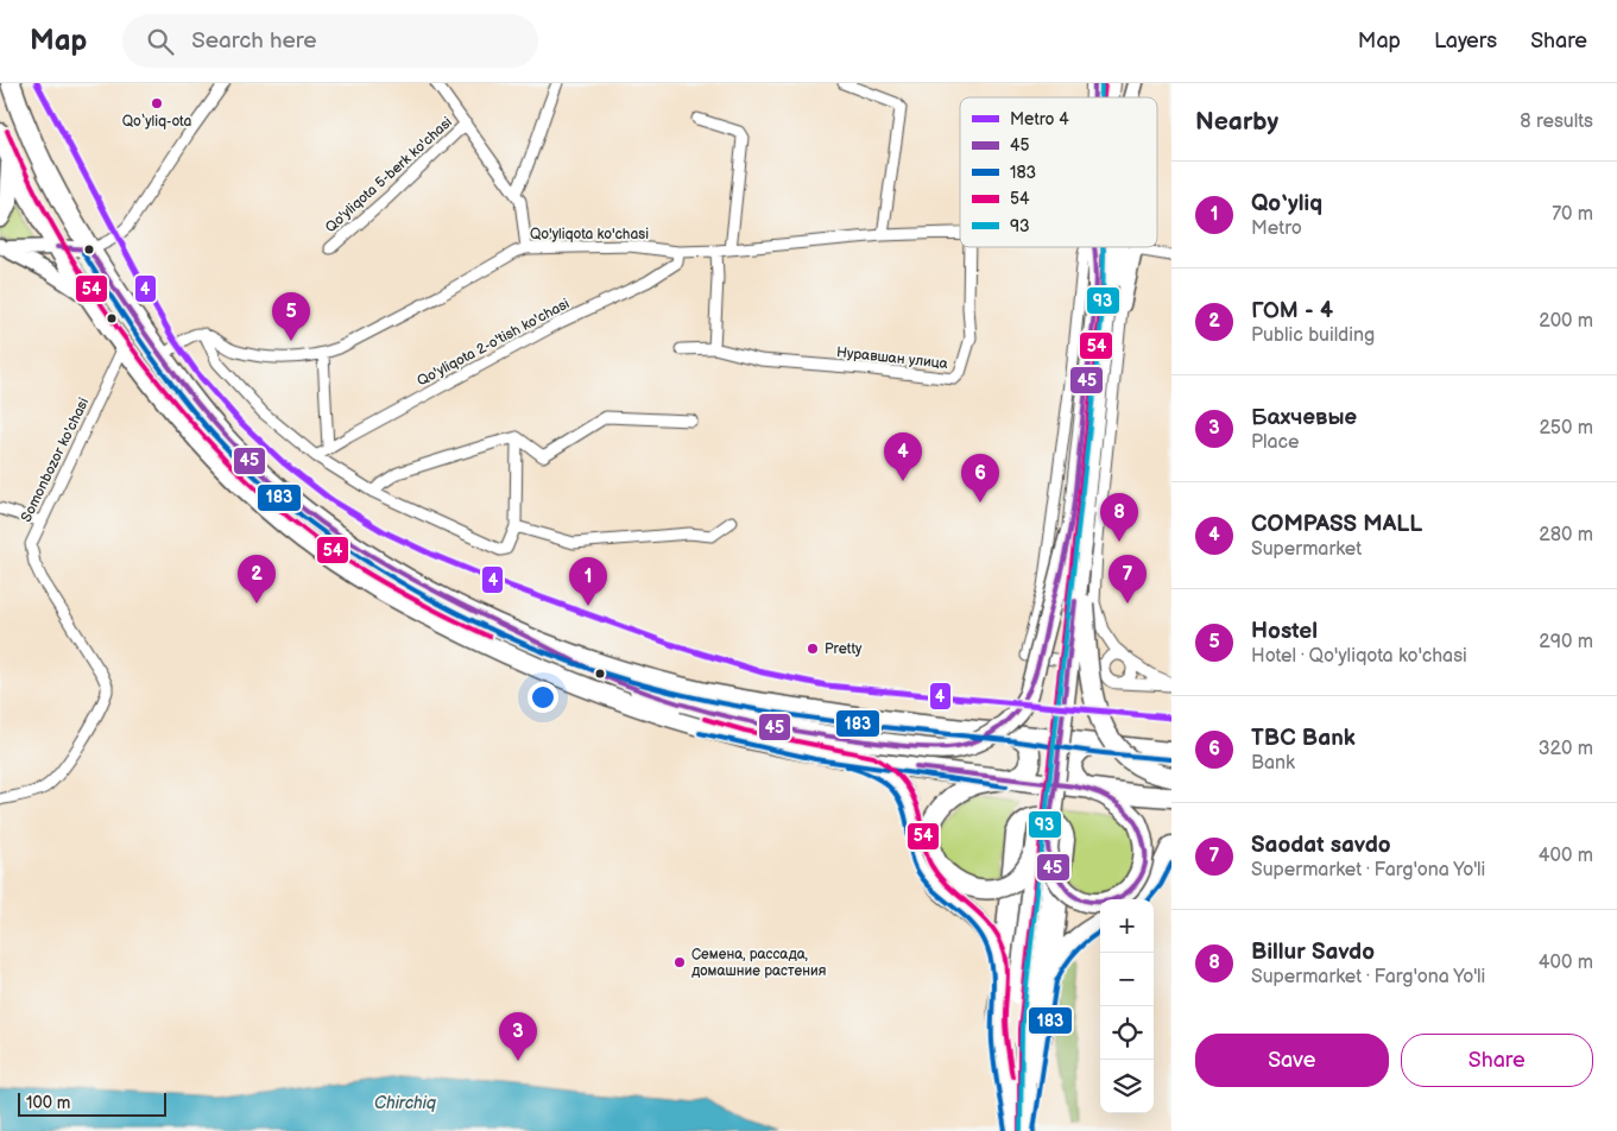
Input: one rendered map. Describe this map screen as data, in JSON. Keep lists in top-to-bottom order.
{
  "streets": {
    "street": [
      "Qo'yliqota 5-berk ko'chasi",
      "Qo'yliqota ko'chasi",
      "Qo'yliqota 2-o'tish ko'chasi",
      "Нуравшан улица",
      "Somonbozor ko'chasi"
    ]
  },
  "crossings": [
    ["Qo'yliqota ko'chasi", "Qo'yliqota 2-o'tish ko'chasi"]
  ],
  "water": ["Chirchiq"],
  "places": ["Qo‘yliq-ota", "Pretty", "Семена, рассада, домашние растения"],
  "lines": [
    "metro line 4",
    "transit line 45",
    "transit line 54",
    "transit line 93",
    "transit line 183"
  ],
  "legend": [
    "Metro 4",
    "45",
    "183",
    "54",
    "93"
  ],
  "scale_bar": "100 m",
  "page": {
    "header": "Map",
    "search": "Search here",
    "nav": ["Map", "Layers", "Share"],
    "heading": ["Nearby", "8 results"],
    "list": [
      {
        "mark": "1",
        "name": "Qo‘yliq",
        "note": "Metro",
        "value": "70 m"
      },
      {
        "mark": "2",
        "name": "ГОМ - 4",
        "note": "Public building",
        "value": "200 m"
      },
      {
        "mark": "3",
        "name": "Бахчевые",
        "note": "Place",
        "value": "250 m"
      },
      {
        "mark": "4",
        "name": "COMPASS MALL",
        "note": "Supermarket",
        "value": "280 m"
      },
      {
        "mark": "5",
        "name": "Hostel",
        "note": "Hotel · Qo'yliqota ko'chasi",
        "value": "290 m"
      },
      {
        "mark": "6",
        "name": "TBC Bank",
        "note": "Bank",
        "value": "320 m"
      },
      {
        "mark": "7",
        "name": "Saodat savdo",
        "note": "Supermarket · Farg'ona Yo'li",
        "value": "400 m"
      },
      {
        "mark": "8",
        "name": "Billur Savdo",
        "note": "Supermarket · Farg'ona Yo'li",
        "value": "400 m"
      }
    ],
    "pins": [
      "5",
      "4",
      "6",
      "8",
      "2",
      "7",
      "1",
      "3"
    ],
    "map_buttons": ["+", "−"],
    "buttons": ["Save", "Share"],
    "scale": "100 m"
  }
}
